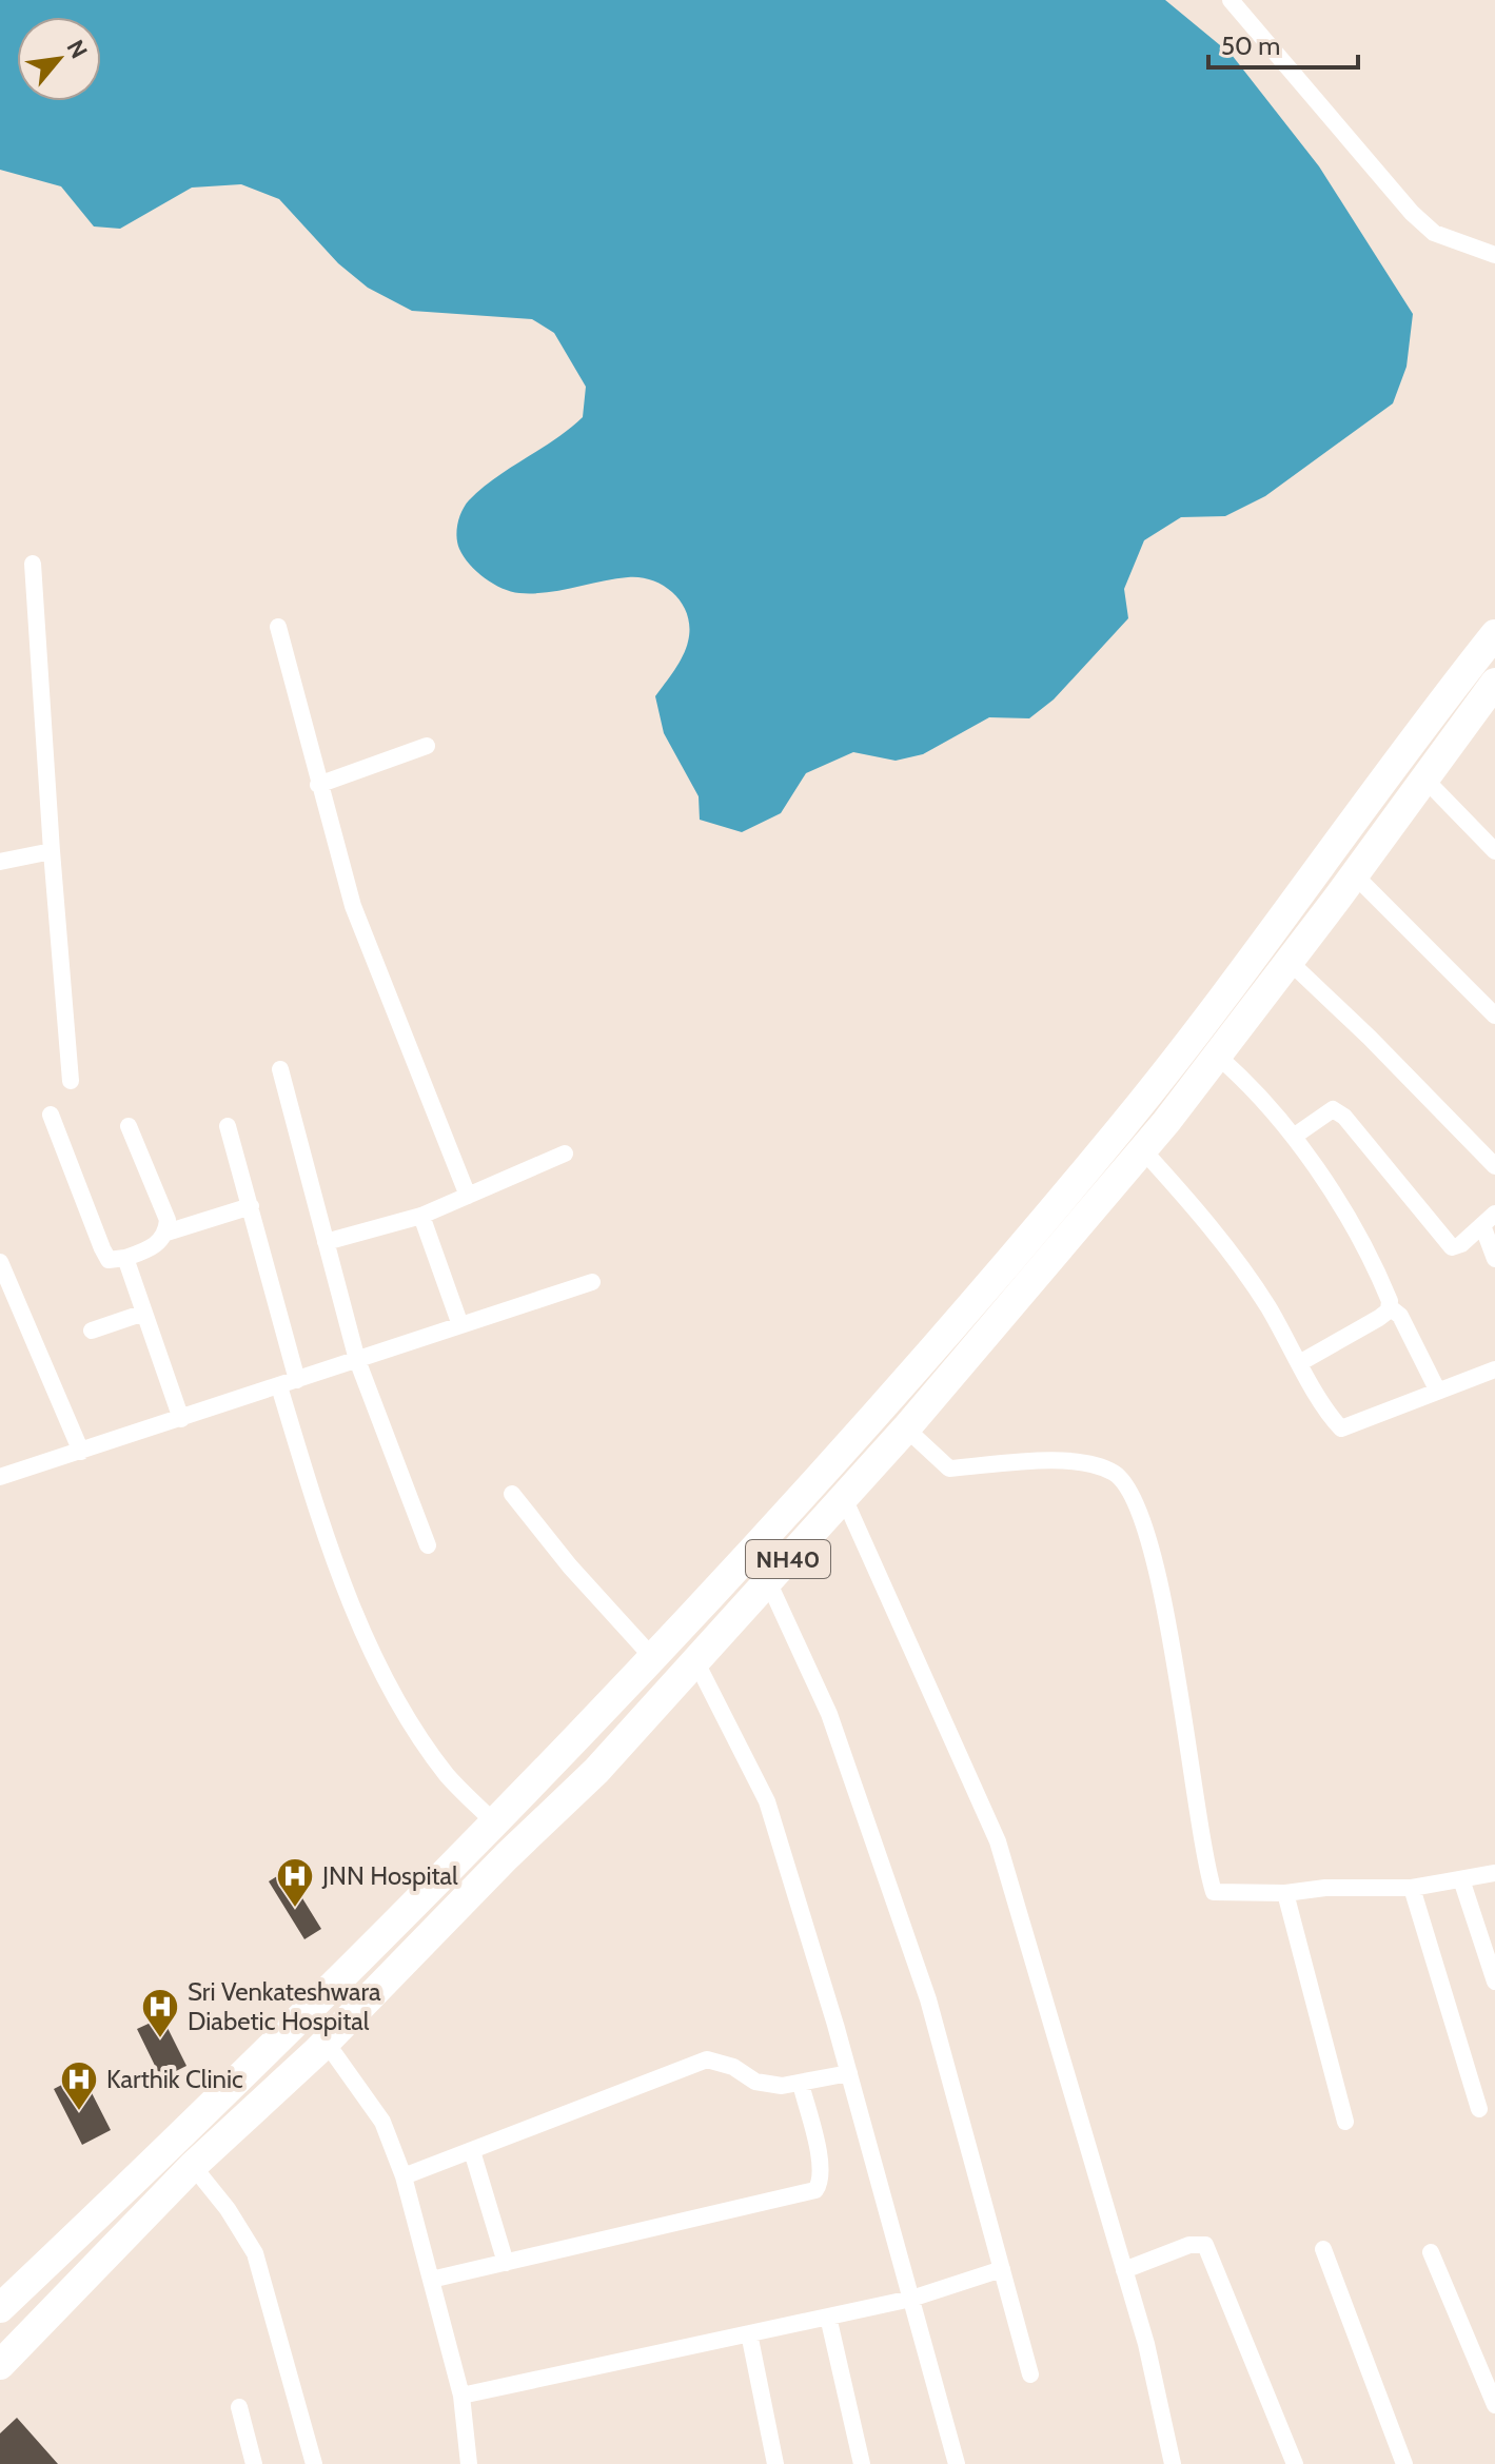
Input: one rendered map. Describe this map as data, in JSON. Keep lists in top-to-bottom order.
{
  "streets": {
    "highway": ["NH40"]
  },
  "places": {
    "hospital": ["JNN Hospital", "Sri Venkateshwara Diabetic Hospital", "Karthik Clinic"]
  },
  "scale_bar": "50 m",
  "north": "top right"
}
